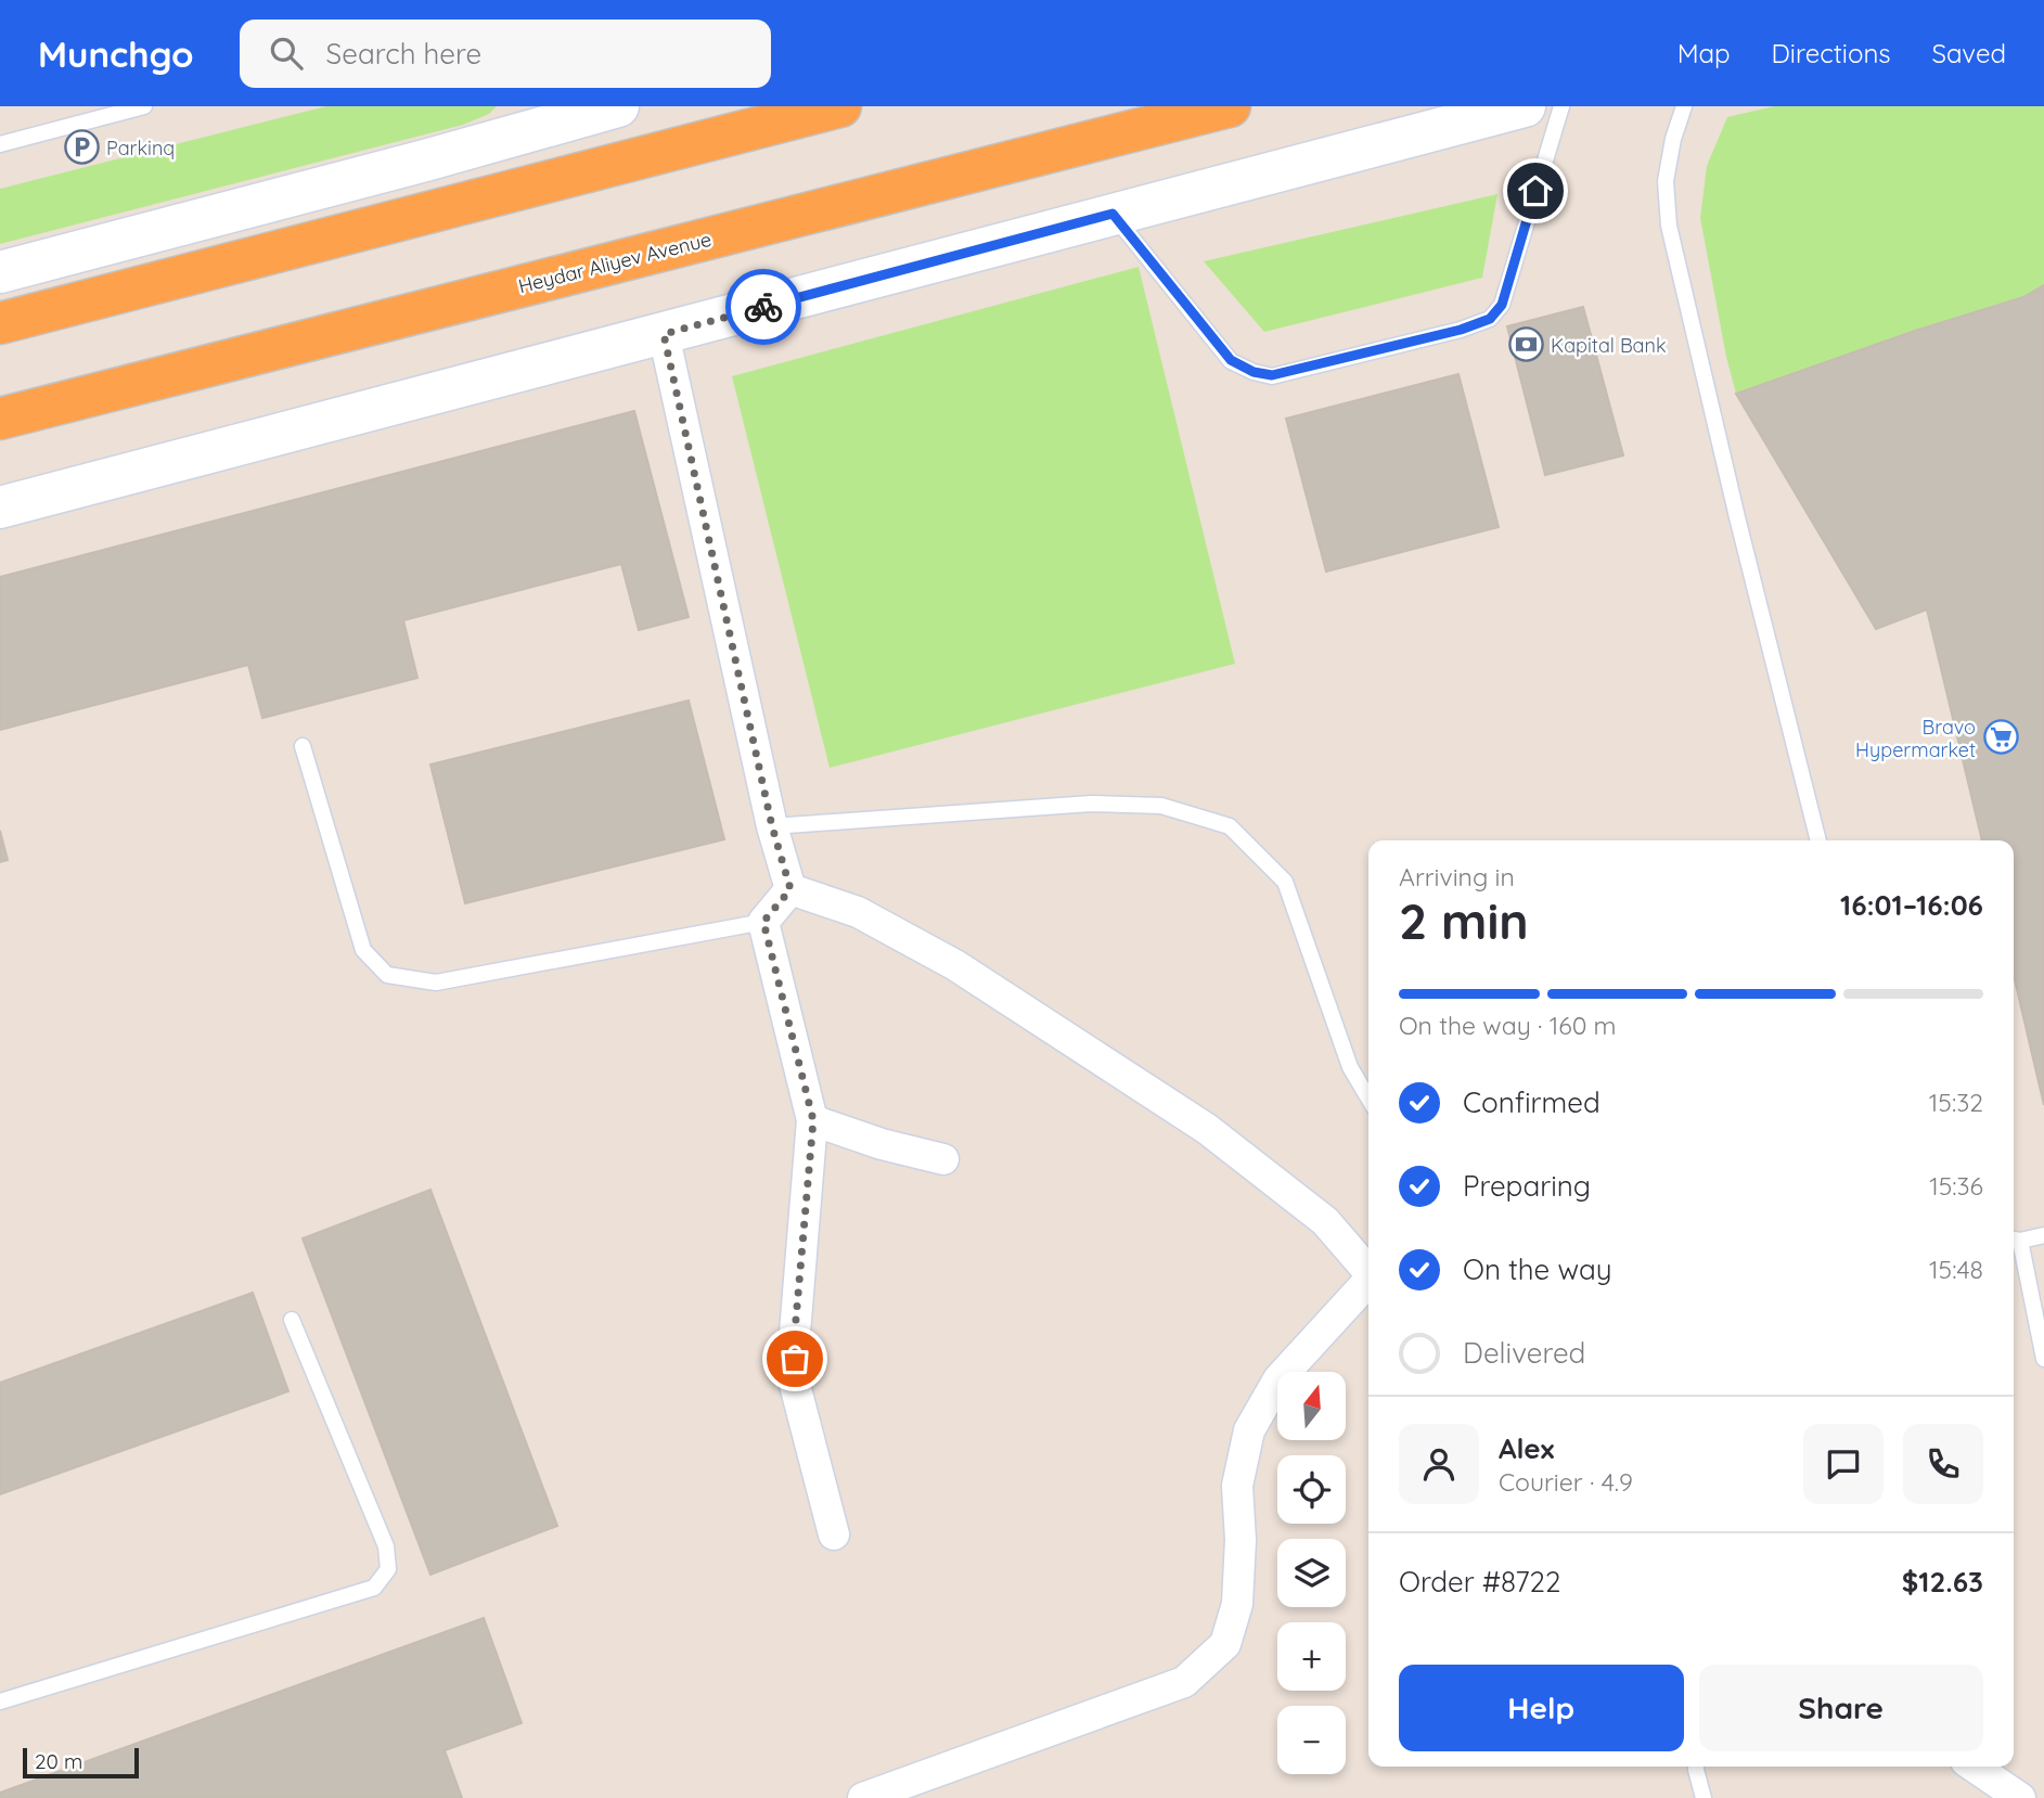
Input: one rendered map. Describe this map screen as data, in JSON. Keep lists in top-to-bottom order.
{
  "streets": {
    "highway": ["Heydar Aliyev Avenue"]
  },
  "places": {
    "parking": ["Parkinq"],
    "bank": ["Kapital Bank"],
    "supermarket": ["Bravo Hypermarket"]
  },
  "scale_bar": "20 m",
  "north": "top",
  "page": {
    "header": "Munchgo",
    "search": "Search here",
    "nav": ["Map", "Directions", "Saved"],
    "heading": ["2 min", "Arriving in", "16:01–16:06"],
    "panel": [
      "Alex",
      "Courier · 4.9",
      "Order #8722",
      "$12.63"
    ],
    "bar": "On the way · 160 m",
    "list": [
      ["Confirmed", "15:32"],
      ["Preparing", "15:36"],
      ["On the way", "15:48"],
      "Delivered"
    ],
    "map_buttons": ["+", "−"],
    "buttons": ["Help", "Share"],
    "scale": "20 m"
  }
}
